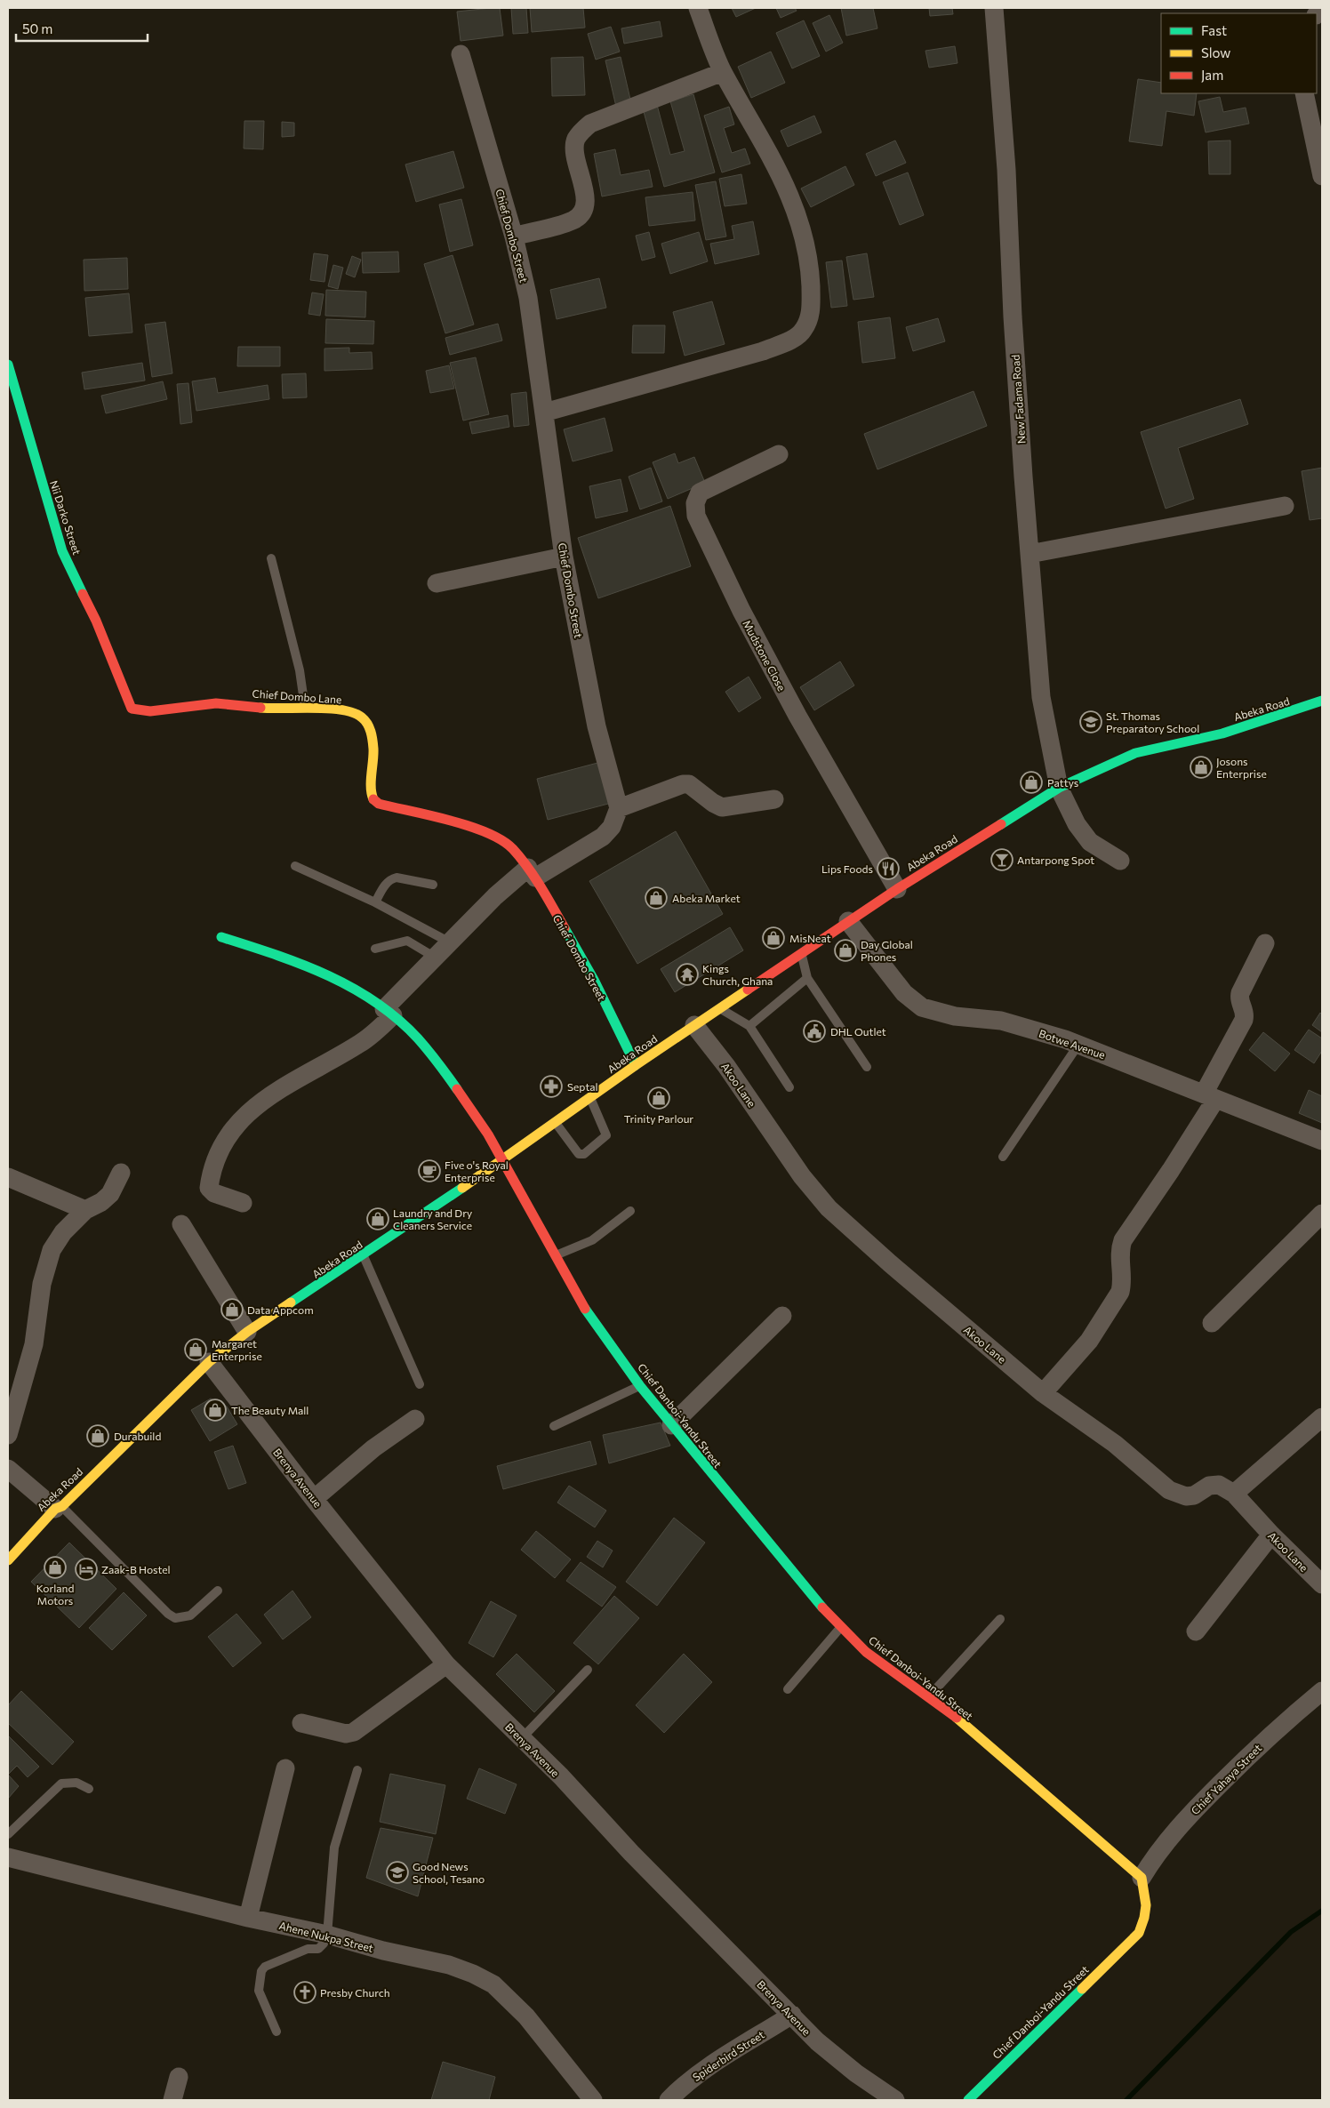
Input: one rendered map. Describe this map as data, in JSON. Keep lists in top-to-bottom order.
{
  "streets": {
    "street": [
      "Chief Dombo Street",
      "New Fadama Road",
      "Nii Darko Street",
      "Mudstone Close",
      "Chief Dombo Lane",
      "Abeka Road",
      "Botwe Avenue",
      "Akoo Lane",
      "Chief Danboi-Yandu Street",
      "Brenya Avenue",
      "Chief Yahaya Street",
      "Ahene Nukpa Street",
      "Spiderbird Street"
    ]
  },
  "crossings": [
    ["Chief Dombo Street", "Chief Dombo Lane"],
    ["Chief Dombo Street", "Abeka Road"],
    ["New Fadama Road", "Abeka Road"],
    ["Nii Darko Street", "Chief Dombo Lane"],
    ["Mudstone Close", "Abeka Road"],
    ["Abeka Road", "Botwe Avenue"],
    ["Abeka Road", "Akoo Lane"],
    ["Abeka Road", "Chief Danboi-Yandu Street"],
    ["Abeka Road", "Brenya Avenue"],
    ["Chief Danboi-Yandu Street", "Chief Yahaya Street"],
    ["Brenya Avenue", "Spiderbird Street"]
  ],
  "places": {
    "school or university": ["St. Thomas Preparatory School", "Good News School, Tesano"],
    "shop": [
      "Josons Enterprise",
      "Pattys",
      "Abeka Market",
      "MisNeat",
      "Day Global Phones",
      "Trinity Parlour",
      "Laundry and Dry Cleaners Service",
      "Data Appcom",
      "Margaret Enterprise",
      "The Beauty Mall",
      "Durabuild",
      "Korland Motors"
    ],
    "bar": ["Antarpong Spot"],
    "restaurant": ["Lips Foods"],
    "temple": ["Kings Church, Ghana"],
    "public building": ["DHL Outlet"],
    "pharmacy": ["Septal"],
    "cafe": ["Five o's Royal Enterprise"],
    "hotel": ["Zaak-B Hostel"],
    "church": ["Presby Church"]
  },
  "legend": ["Fast", "Slow", "Jam"],
  "scale_bar": "50 m"
}
